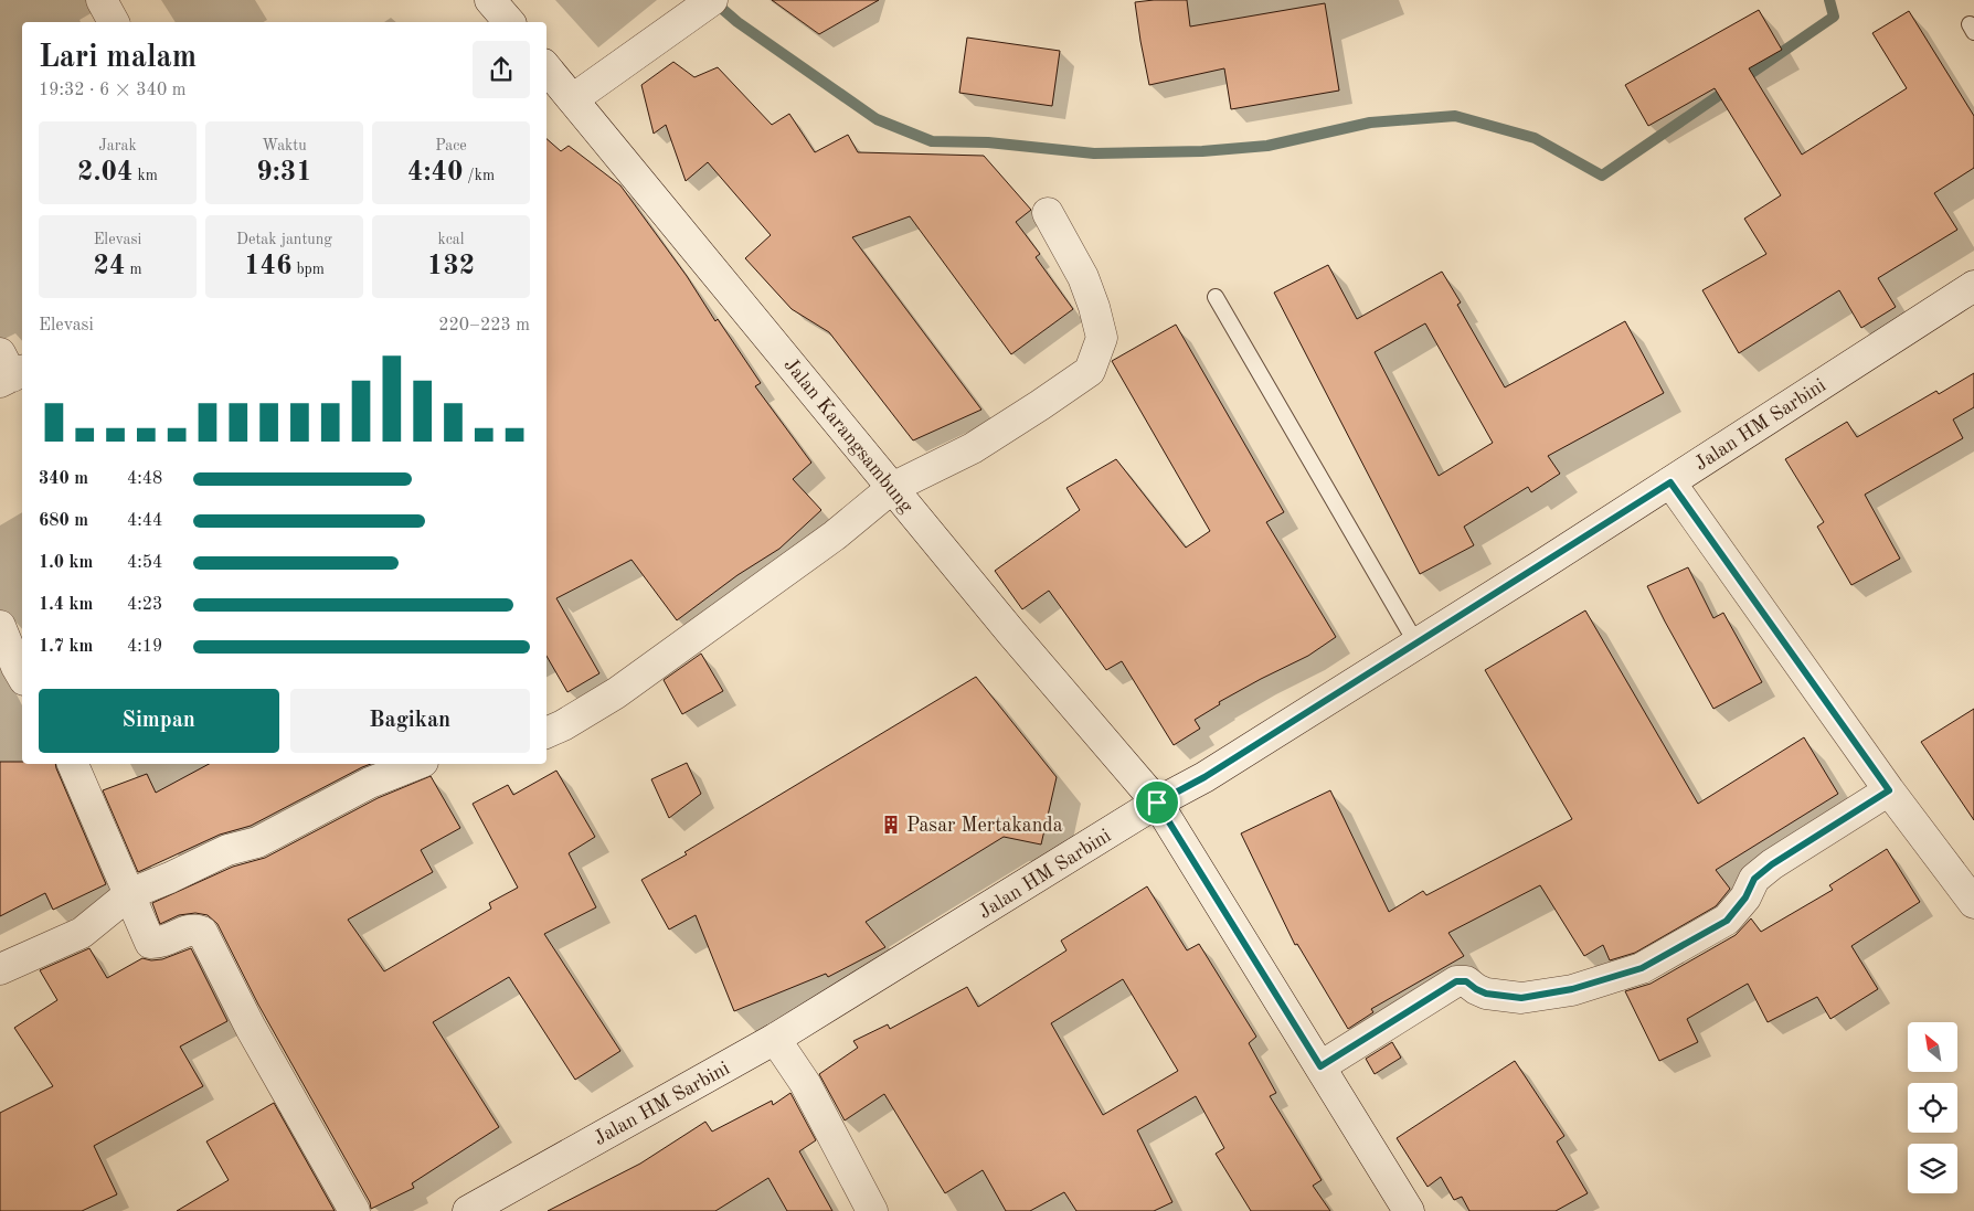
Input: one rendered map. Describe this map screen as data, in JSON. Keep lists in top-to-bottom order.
{
  "streets": {
    "street": ["Jalan HM Sarbini", "Jalan Karangsambung"]
  },
  "crossings": [
    ["Jalan HM Sarbini", "Jalan Karangsambung"]
  ],
  "places": {
    "building": ["Pasar Mertakanda"]
  },
  "north": "top left",
  "page": {
    "heading": ["Lari malam", "19:32 · 6 × 340 m"],
    "stats": [
      ["Jarak", "2.04 km"],
      ["Waktu", "9:31"],
      ["Pace", "4:40 /km"],
      ["Elevasi", "24 m"],
      ["Detak jantung", "146 bpm"],
      ["kcal", "132"]
    ],
    "chart": ["Elevasi", "220–223 m"],
    "list": [
      {
        "name": "340 m",
        "note": "4:48"
      },
      {
        "name": "680 m",
        "note": "4:44"
      },
      {
        "name": "1.0 km",
        "note": "4:54"
      },
      {
        "name": "1.4 km",
        "note": "4:23"
      },
      {
        "name": "1.7 km",
        "note": "4:19"
      }
    ],
    "buttons": ["Simpan", "Bagikan"]
  }
}
